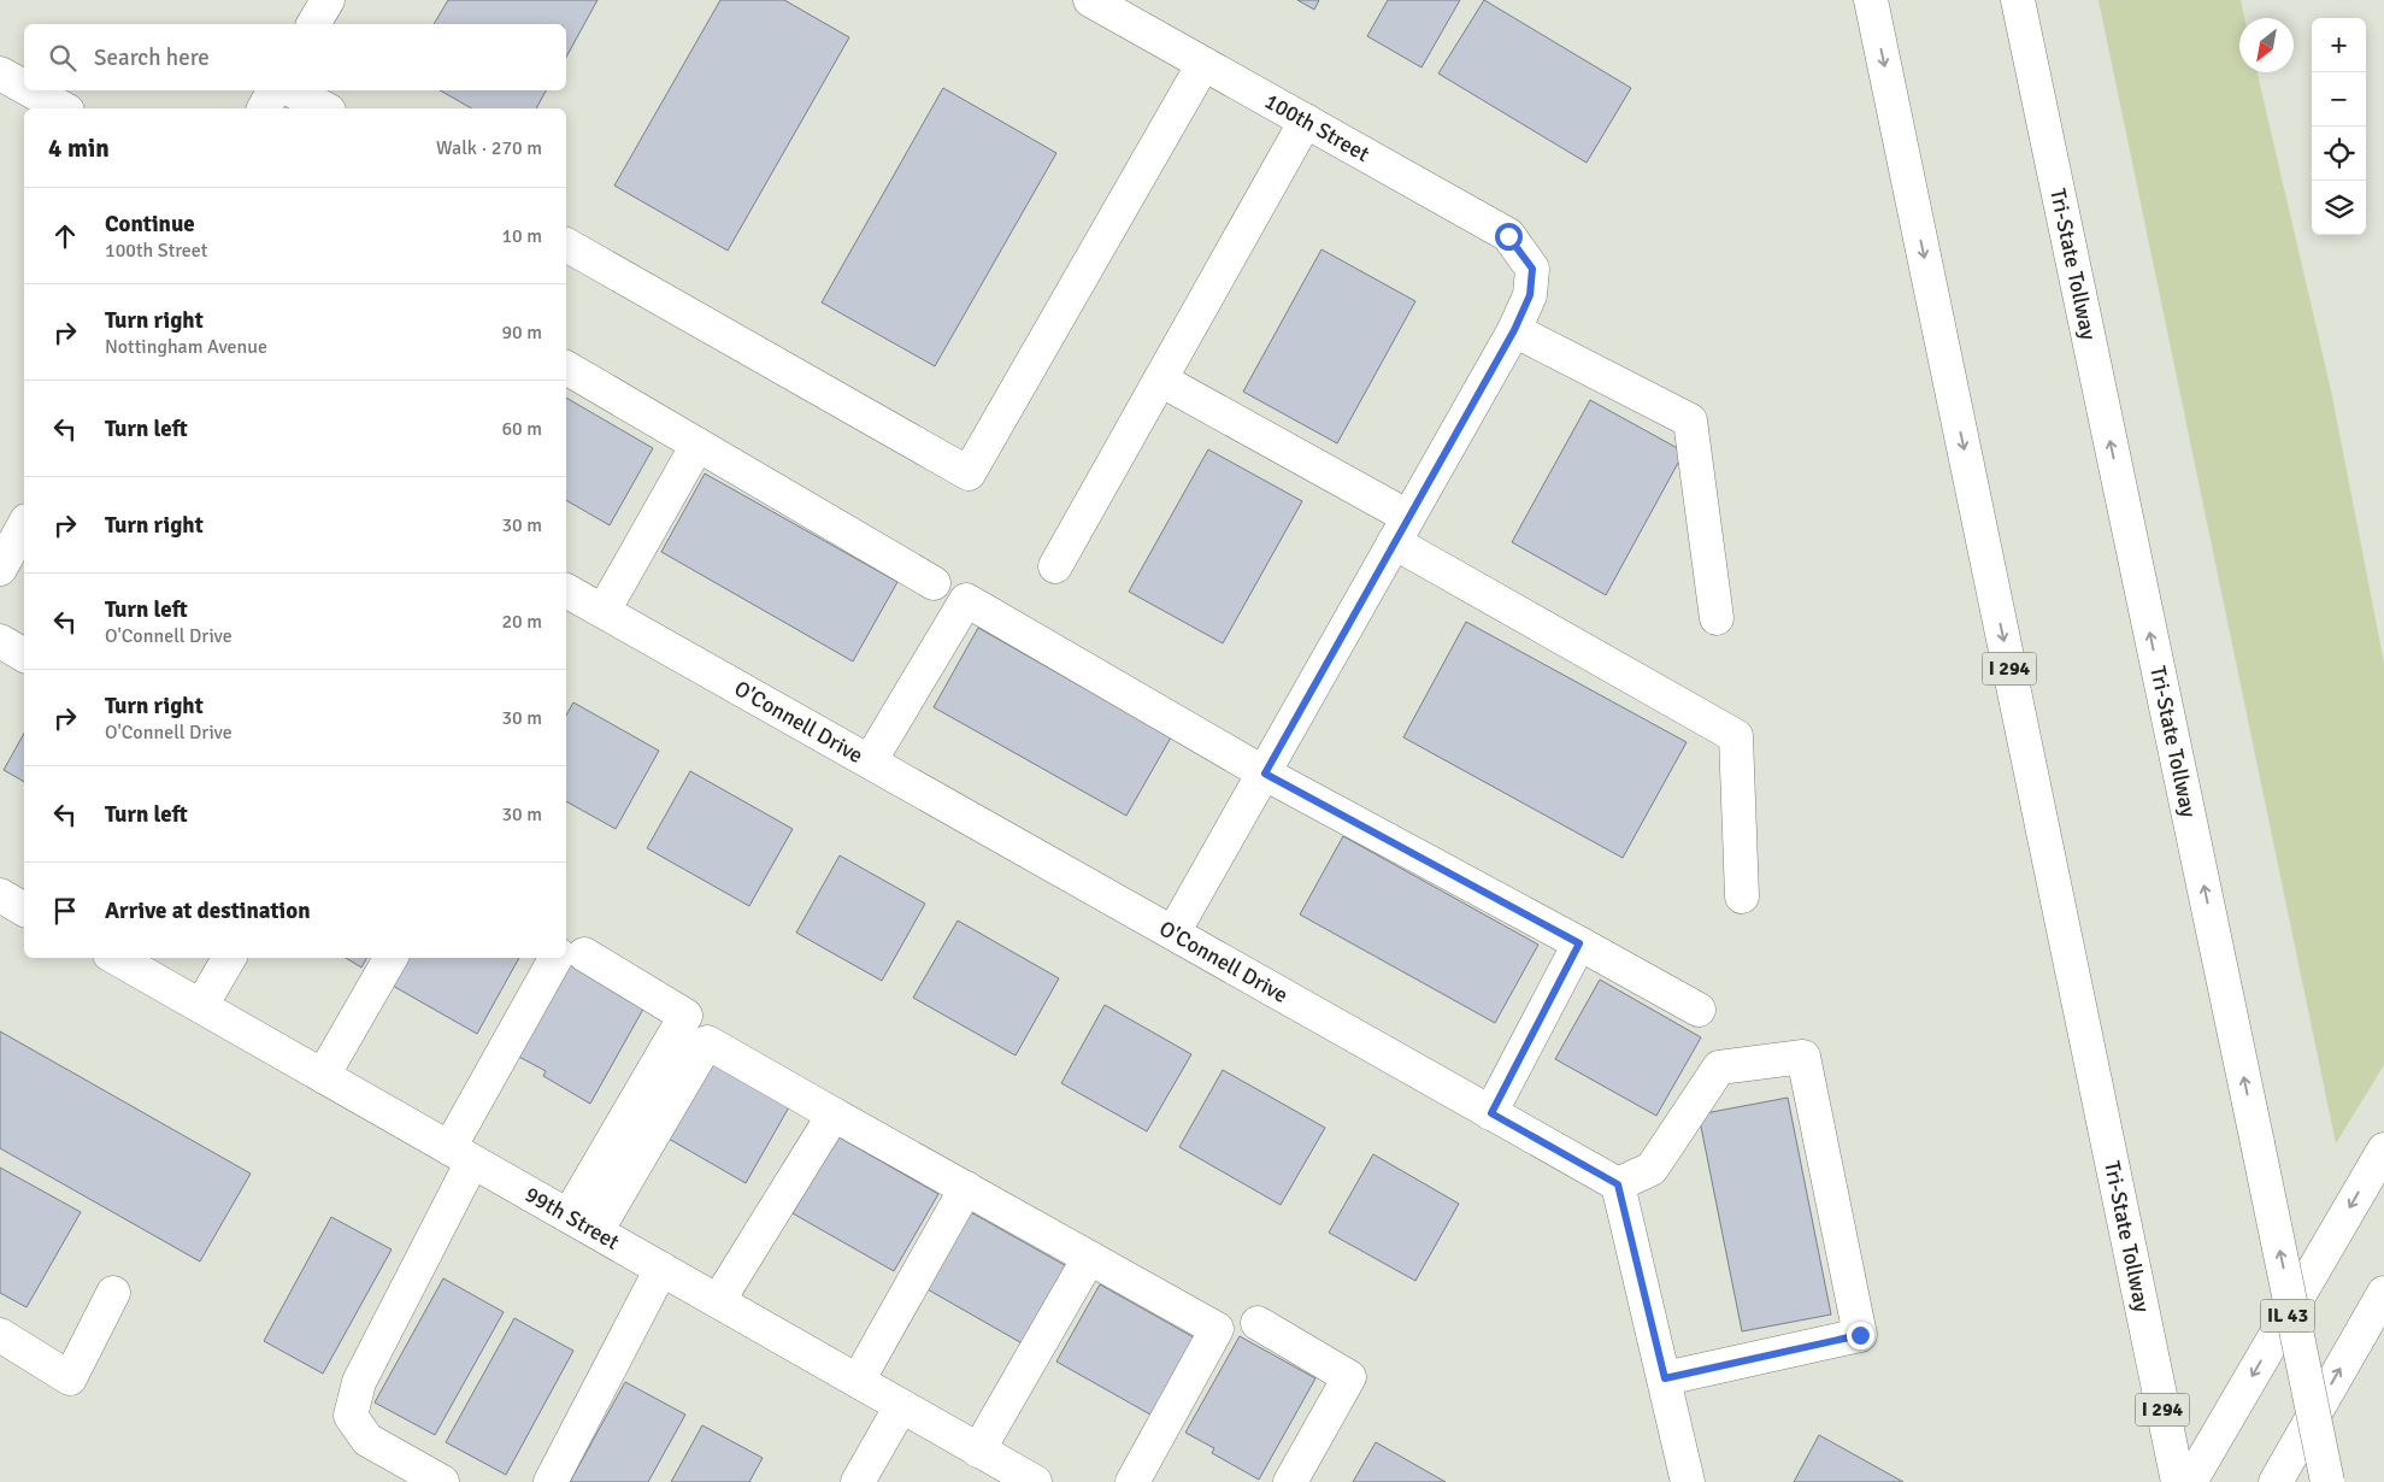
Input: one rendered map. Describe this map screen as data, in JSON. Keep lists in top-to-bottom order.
{
  "streets": {
    "main road": [
      "100th Street",
      "Tri-State Tollway",
      "I 294",
      "O'Connell Drive",
      "99th Street",
      "IL 43"
    ]
  },
  "north": "bottom left",
  "page": {
    "map_buttons": ["+", "−"],
    "search": "Search here",
    "heading": ["4 min", "Walk · 270 m"],
    "list": [
      ["Continue", "100th Street", "10 m"],
      ["Turn right", "Nottingham Avenue", "90 m"],
      ["Turn left", "60 m"],
      ["Turn right", "30 m"],
      ["Turn left", "O'Connell Drive", "20 m"],
      ["Turn right", "O'Connell Drive", "30 m"],
      ["Turn left", "30 m"],
      "Arrive at destination"
    ]
  }
}
